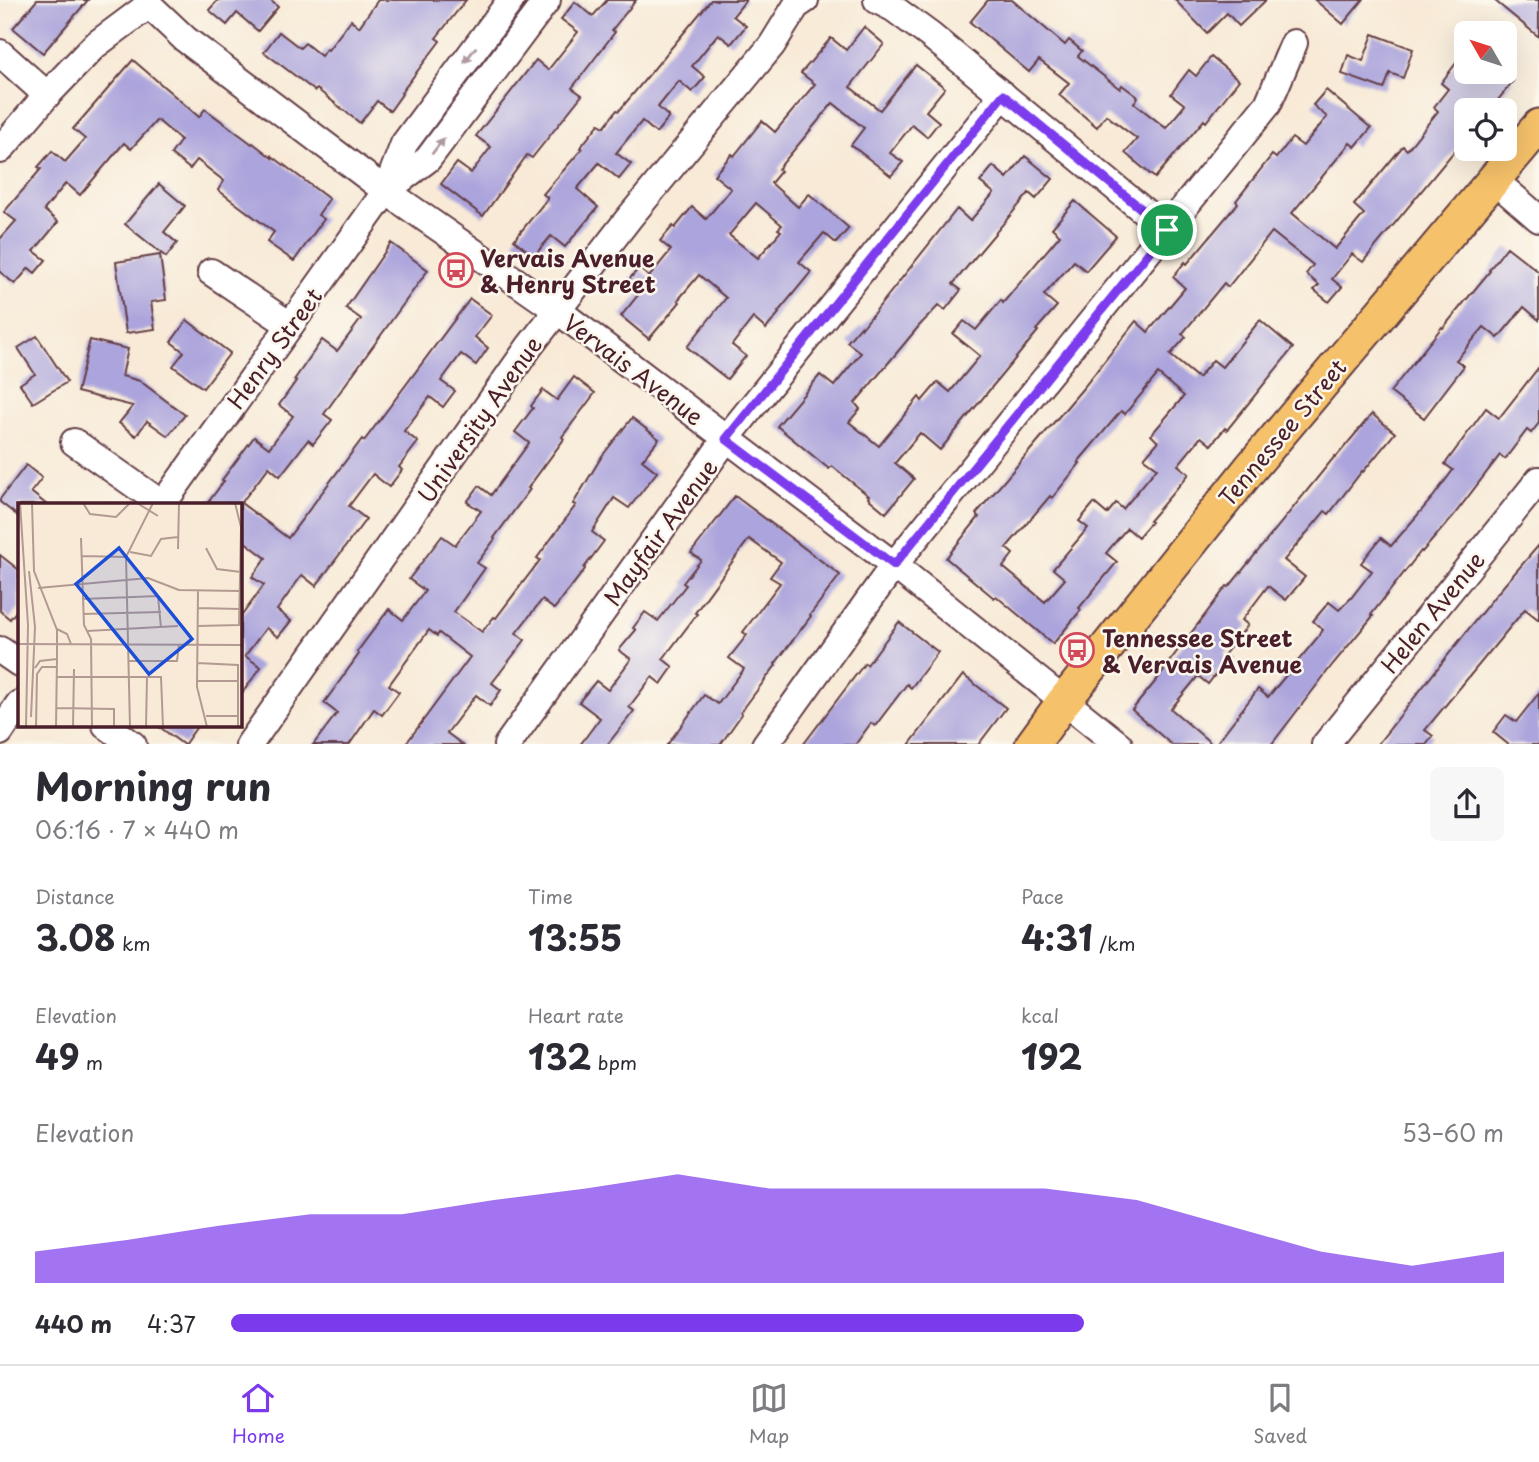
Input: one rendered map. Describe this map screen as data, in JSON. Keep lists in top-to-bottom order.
{
  "streets": {
    "main road": ["Tennessee Street"],
    "street": [
      "Henry Street",
      "Vervais Avenue",
      "University Avenue",
      "Mayfair Avenue",
      "Helen Avenue"
    ]
  },
  "crossings": [
    ["Henry Street", "Vervais Avenue"],
    ["Vervais Avenue", "University Avenue"],
    ["Vervais Avenue", "Tennessee Street"],
    ["Vervais Avenue", "Mayfair Avenue"]
  ],
  "places": {
    "bus stop": ["Vervais Avenue & Henry Street", "Tennessee Street & Vervais Avenue"]
  },
  "north": "top left",
  "page": {
    "heading": ["Morning run", "06:16 · 7 × 440 m"],
    "stats": [
      ["Distance", "3.08 km"],
      ["Time", "13:55"],
      ["Pace", "4:31 /km"],
      ["Elevation", "49 m"],
      ["Heart rate", "132 bpm"],
      ["kcal", "192"]
    ],
    "chart": ["Elevation", "53–60 m"],
    "list": [
      {
        "name": "440 m",
        "note": "4:37"
      }
    ],
    "tabs": ["Home", "Map", "Saved"]
  }
}
